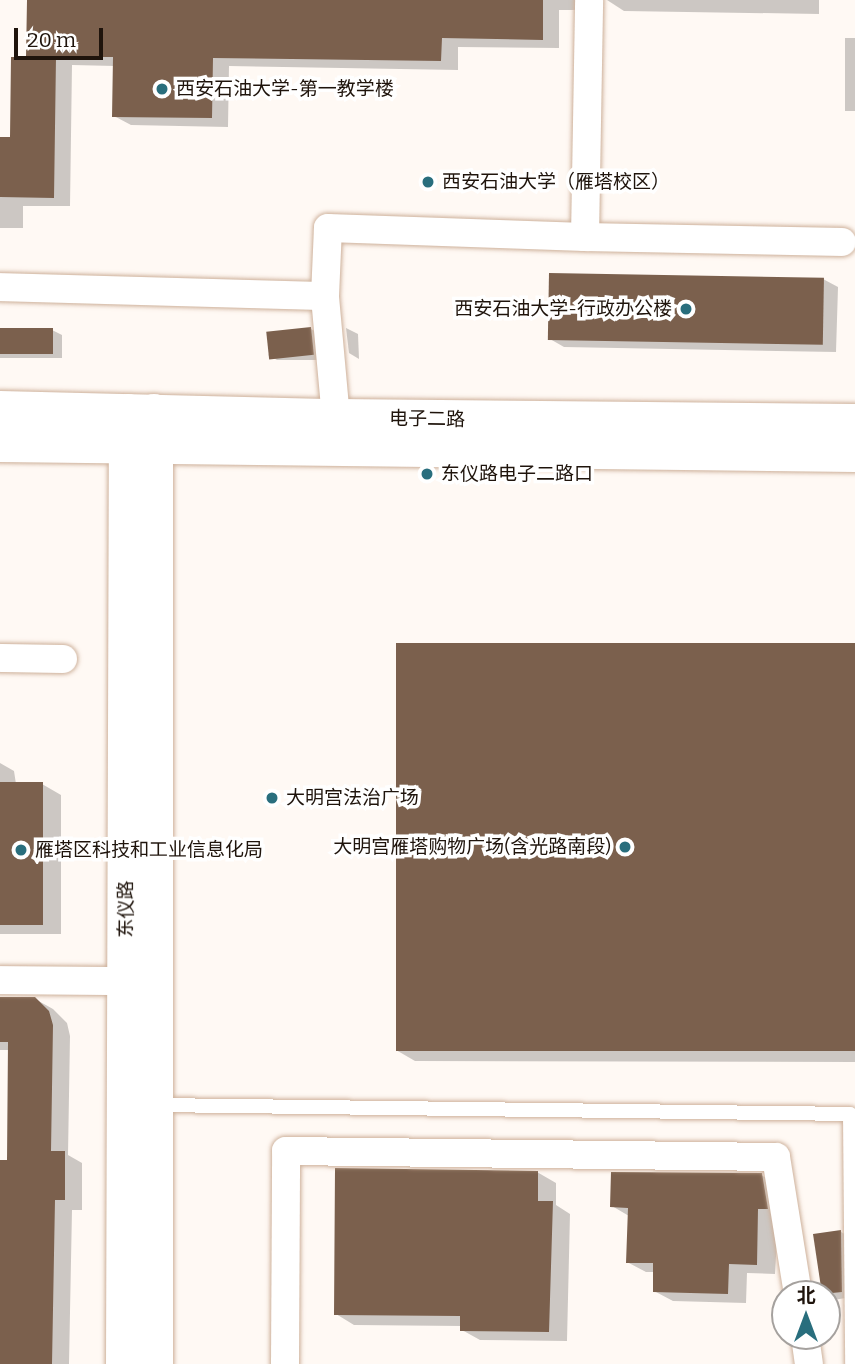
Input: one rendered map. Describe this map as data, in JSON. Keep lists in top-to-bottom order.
{
  "streets": {
    "main road": ["电子二路", "东仪路"]
  },
  "crossings": [
    ["电子二路", "东仪路"]
  ],
  "places": [
    "西安石油大学-第一教学楼",
    "西安石油大学（雁塔校区）",
    "西安石油大学-行政办公楼",
    "东仪路电子二路口",
    "大明宫法治广场",
    "大明宫雁塔购物广场(含光路南段)",
    "雁塔区科技和工业信息化局"
  ],
  "scale_bar": "20 m",
  "north": "top"
}
